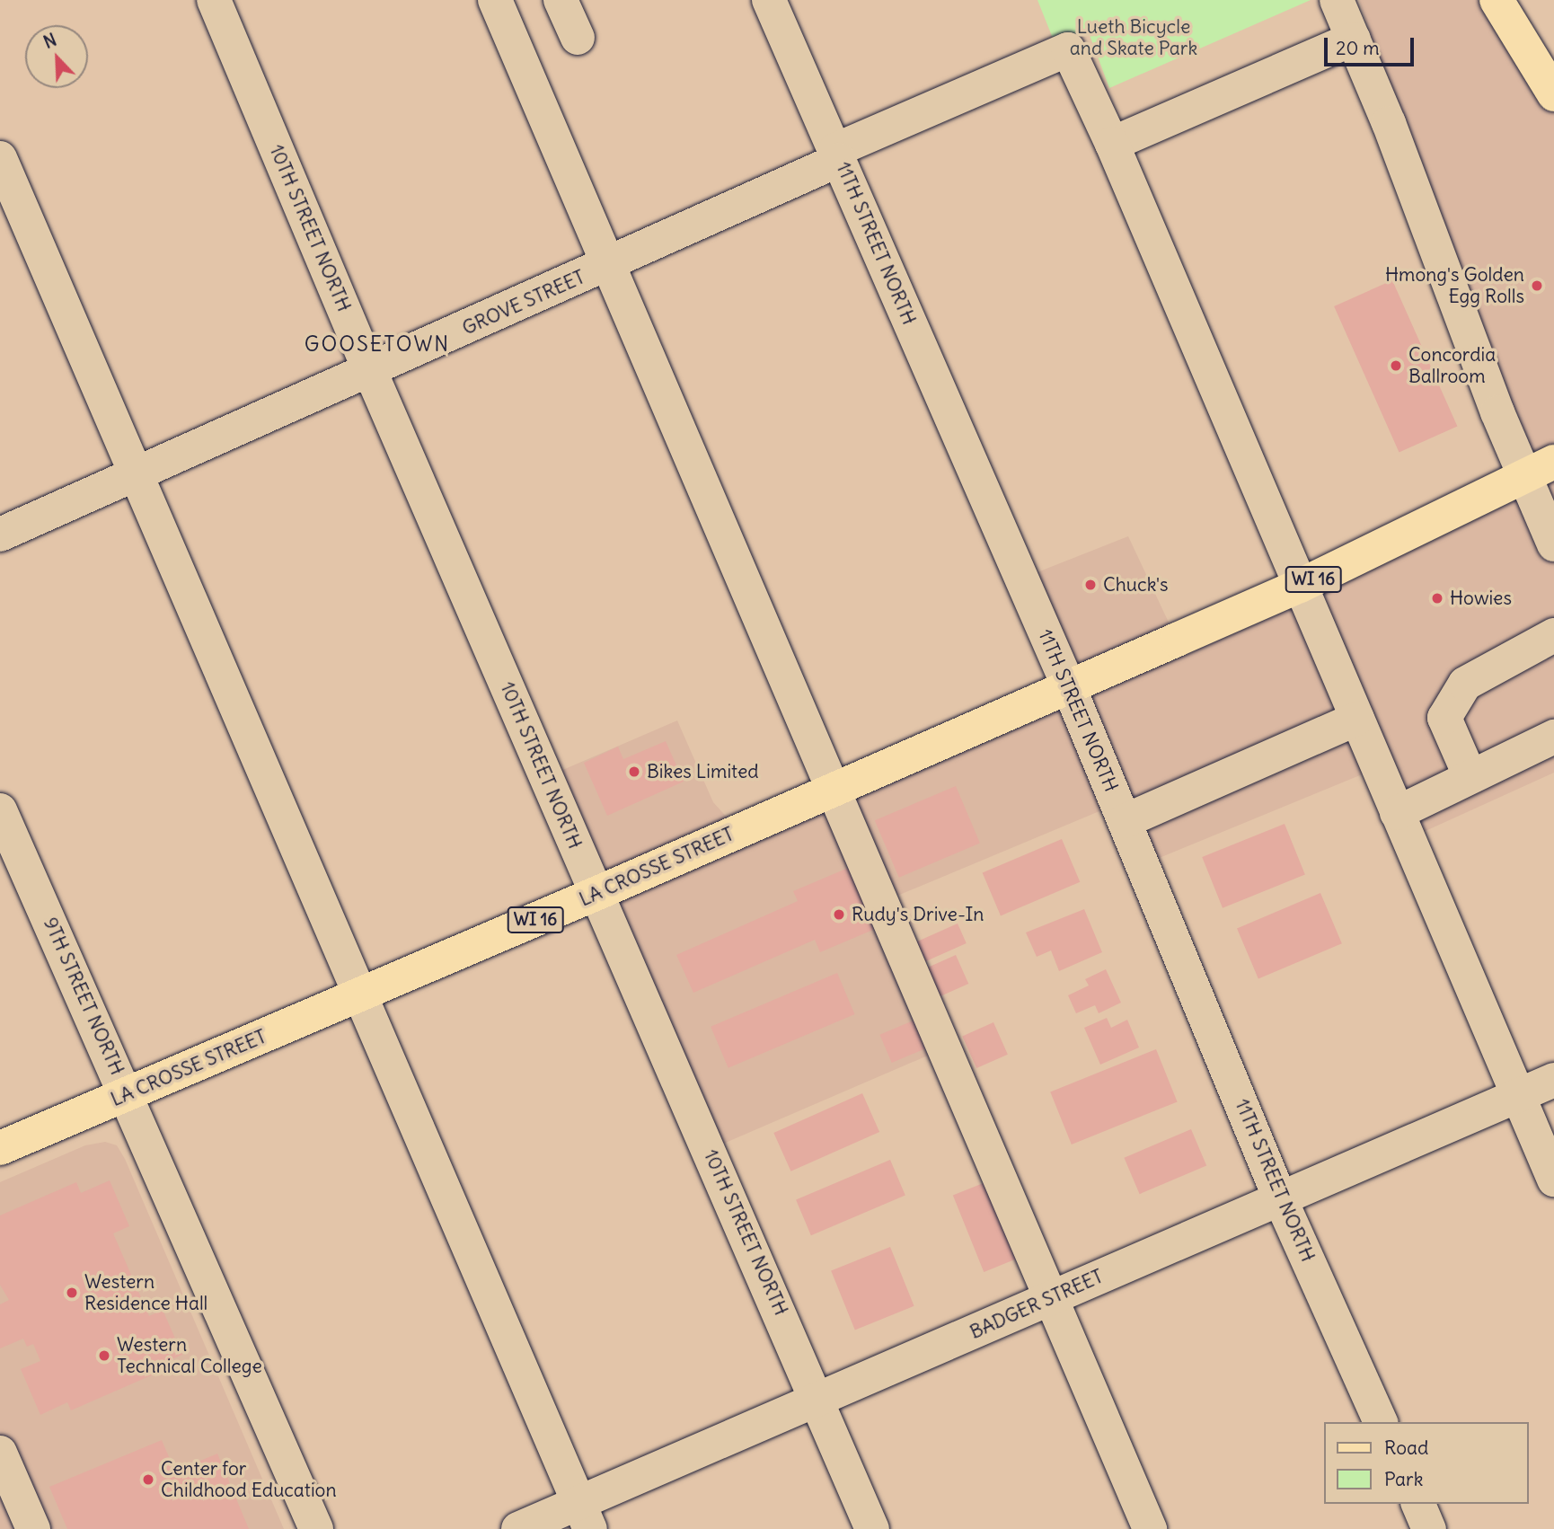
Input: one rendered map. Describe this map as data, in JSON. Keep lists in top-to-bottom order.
{
  "streets": {
    "main road": ["WI 16", "LA CROSSE STREET"],
    "street": [
      "10TH STREET NORTH",
      "11TH STREET NORTH",
      "GROVE STREET",
      "9TH STREET NORTH",
      "BADGER STREET"
    ]
  },
  "crossings": [
    ["10TH STREET NORTH", "GROVE STREET"],
    ["10TH STREET NORTH", "LA CROSSE STREET"],
    ["10TH STREET NORTH", "BADGER STREET"],
    ["11TH STREET NORTH", "GROVE STREET"],
    ["11TH STREET NORTH", "WI 16"],
    ["11TH STREET NORTH", "LA CROSSE STREET"],
    ["11TH STREET NORTH", "BADGER STREET"],
    ["WI 16", "LA CROSSE STREET"],
    ["LA CROSSE STREET", "9TH STREET NORTH"]
  ],
  "districts": ["GOOSETOWN"],
  "parks": ["Lueth Bicycle and Skate Park"],
  "places": [
    "Hmong's Golden Egg Rolls",
    "Concordia Ballroom",
    "Chuck's",
    "Howies",
    "Bikes Limited",
    "Rudy's Drive-In",
    "Western Residence Hall",
    "Western Technical College",
    "Center for Childhood Education"
  ],
  "legend": ["Road", "Park"],
  "scale_bar": "20 m",
  "north": "top left"
}
